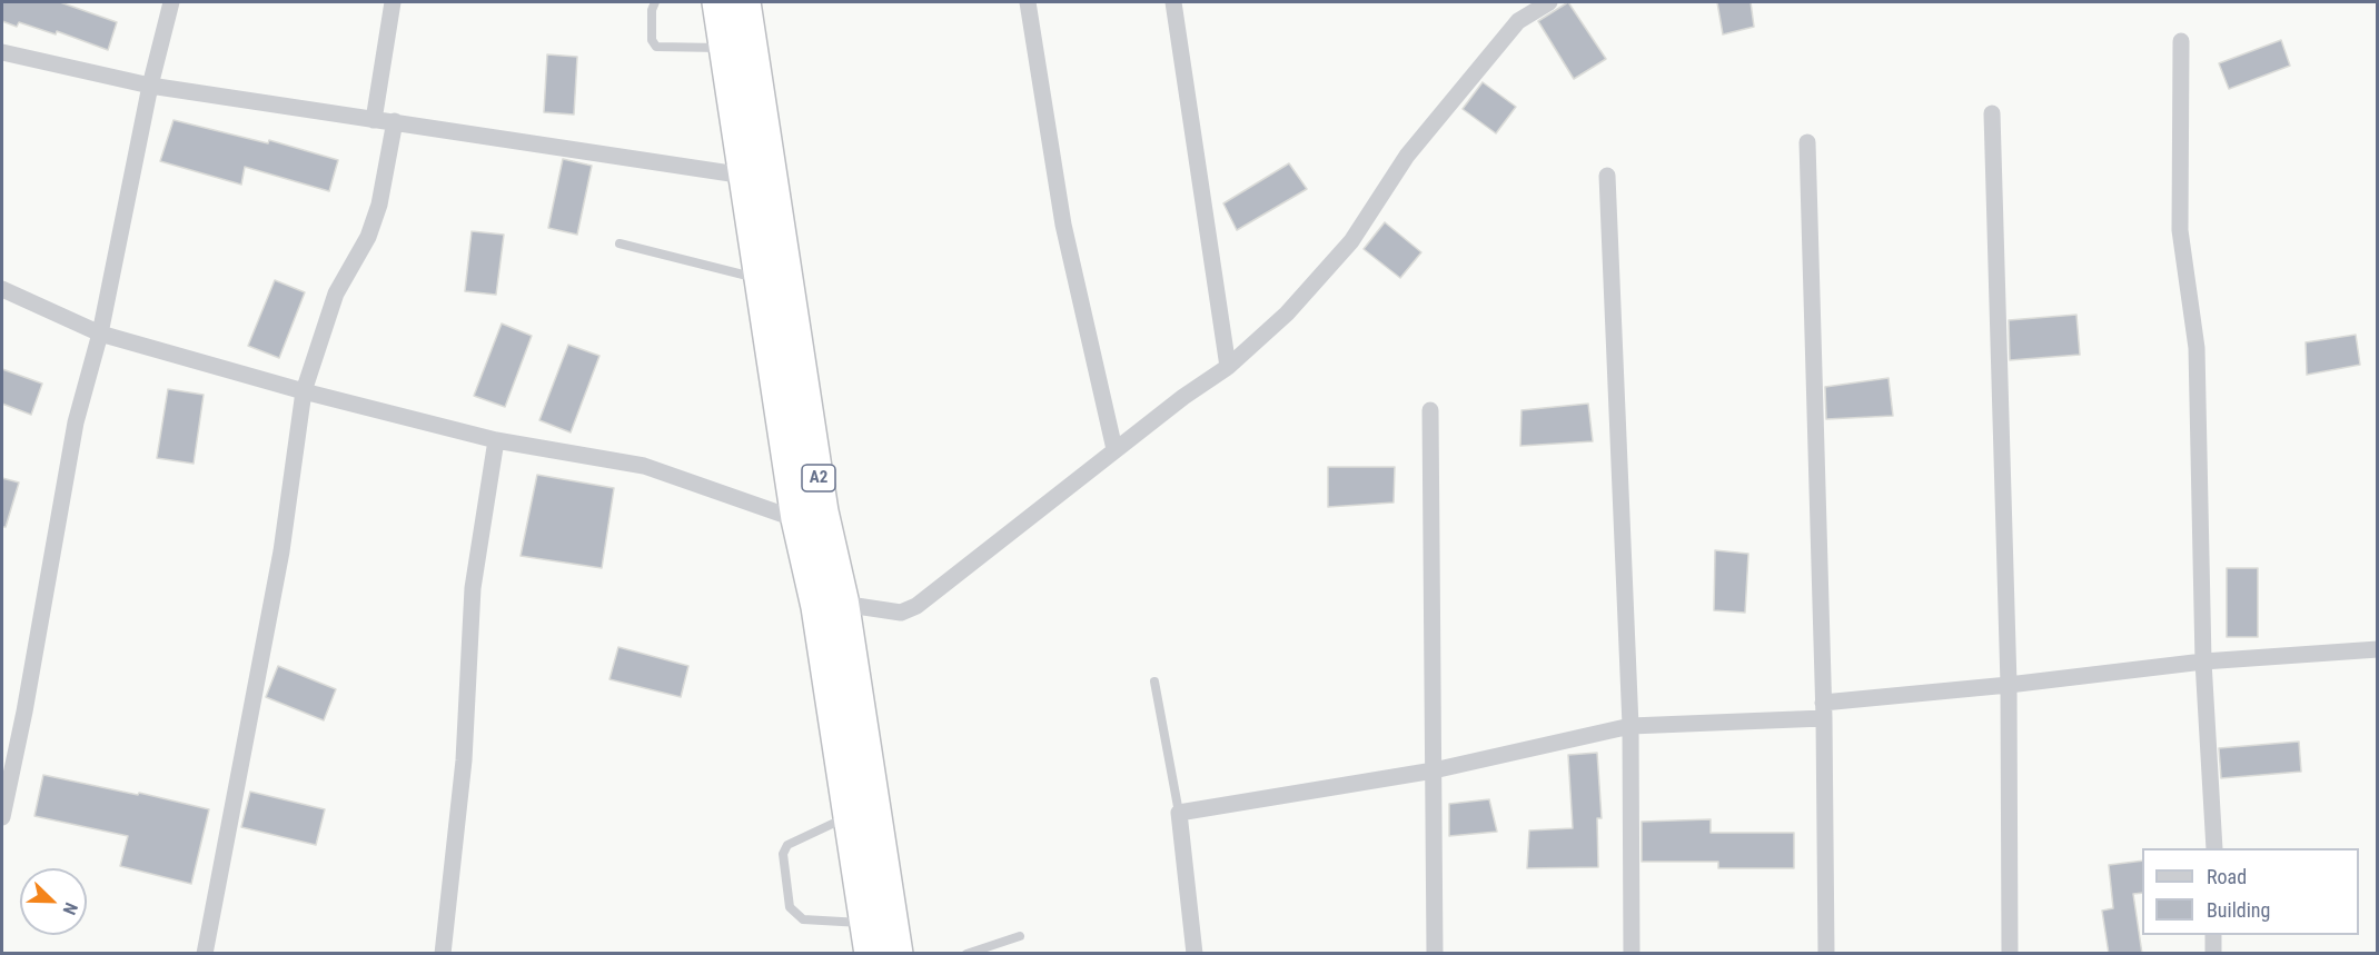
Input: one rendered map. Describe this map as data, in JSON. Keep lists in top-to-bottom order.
{
  "streets": {
    "highway": ["A2"]
  },
  "legend": ["Road", "Building"],
  "north": "bottom right"
}
